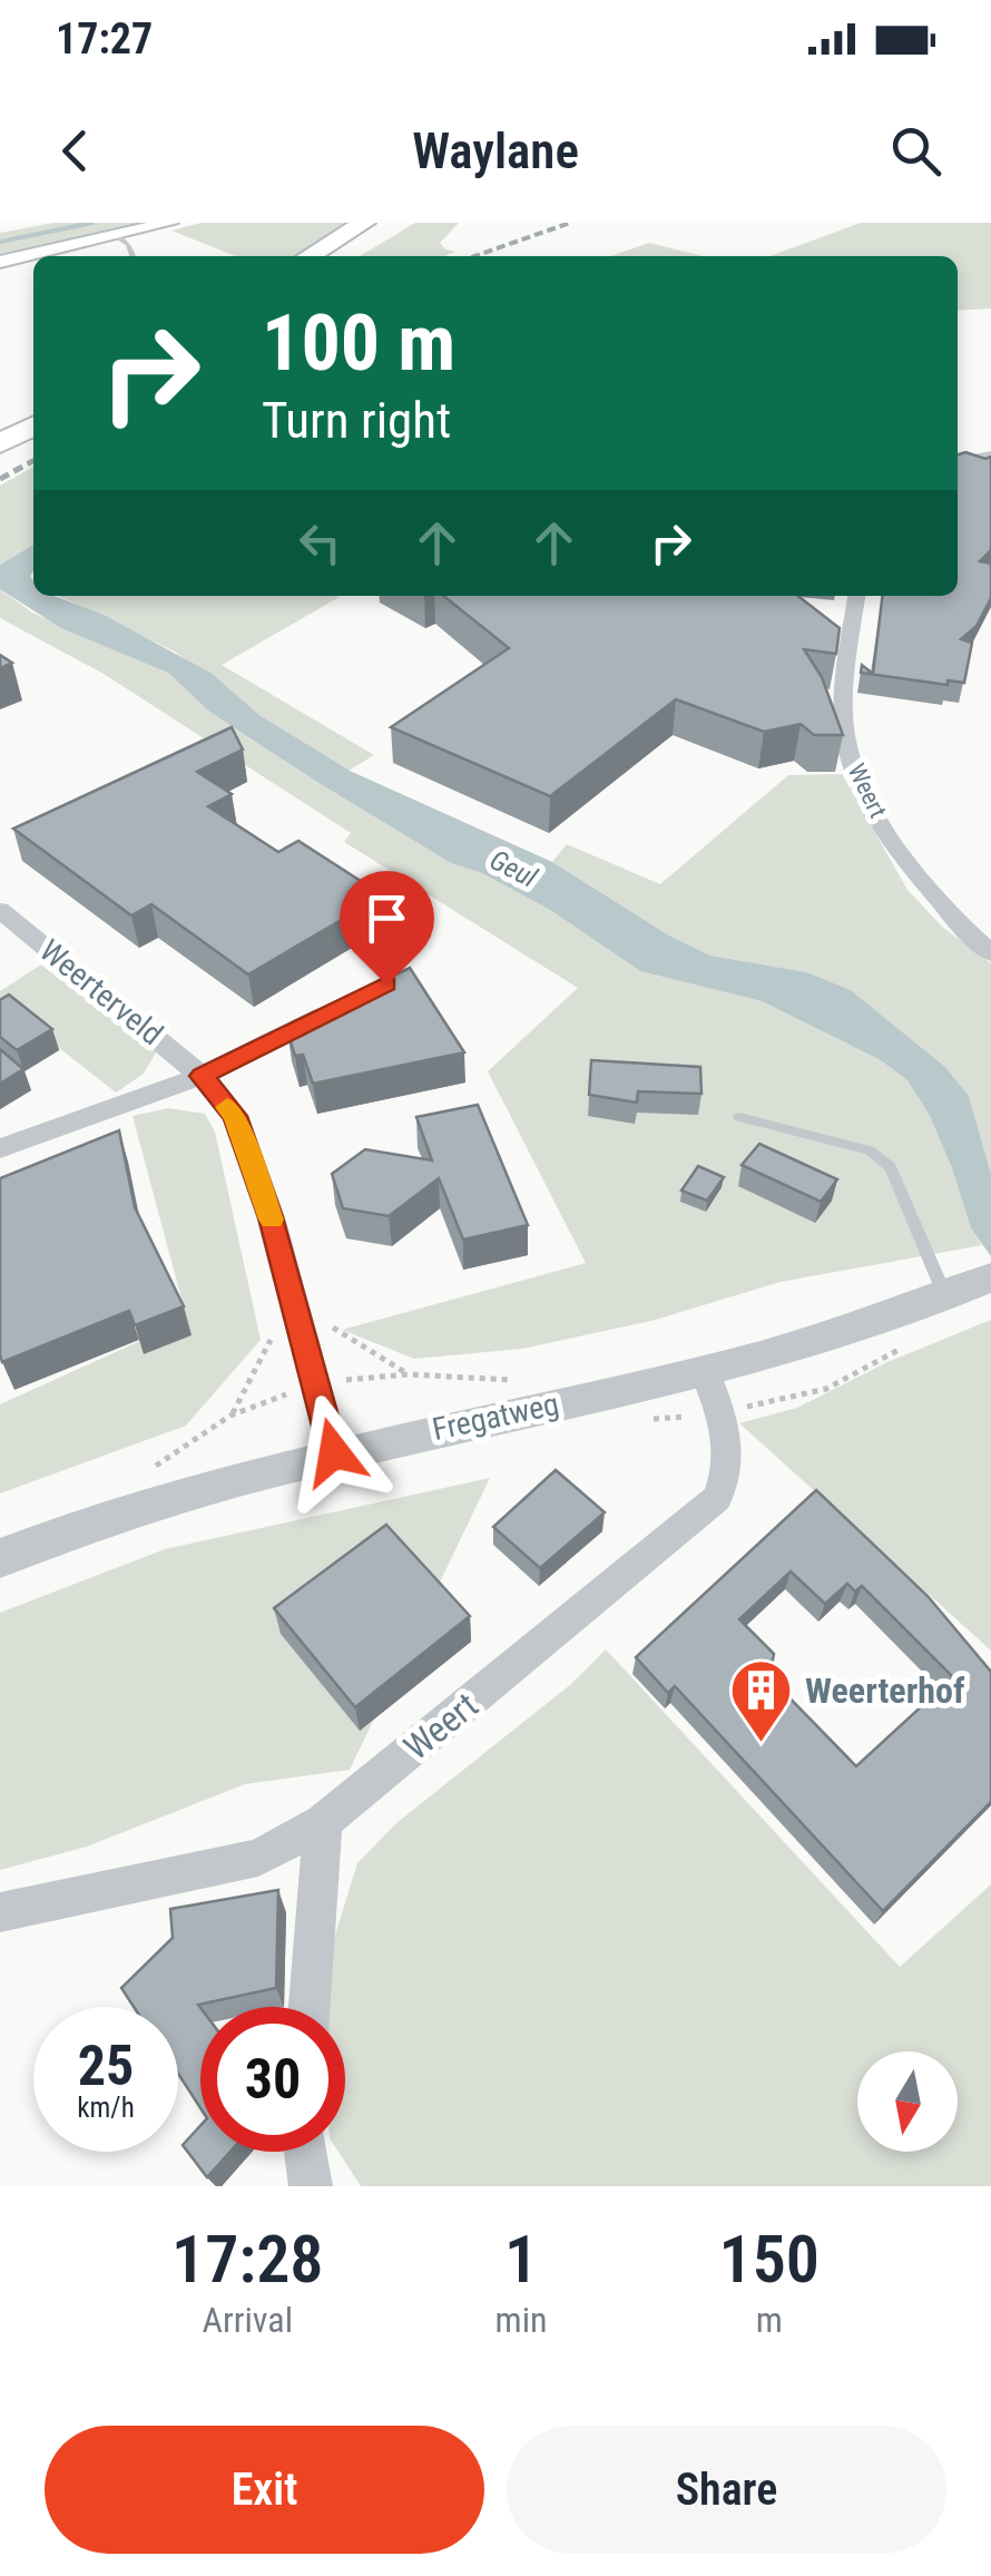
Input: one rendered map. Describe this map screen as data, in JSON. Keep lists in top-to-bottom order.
{
  "streets": {
    "street": ["Weert", "Weerterveld", "Fregatweg"]
  },
  "crossings": [
    ["Weert", "Fregatweg"],
    ["Weerterveld", "Fregatweg"]
  ],
  "water": ["Geul"],
  "places": {
    "building": ["Weerterhof"]
  },
  "north": "bottom",
  "page": {
    "status": "17:27",
    "header": "Waylane",
    "turn": ["100 m", "Turn right"],
    "speed": "25 km/h",
    "limit": "30",
    "eta": [
      "17:28",
      "Arrival",
      "1",
      "min",
      "150",
      "m"
    ],
    "buttons": ["Exit", "Share"]
  }
}
